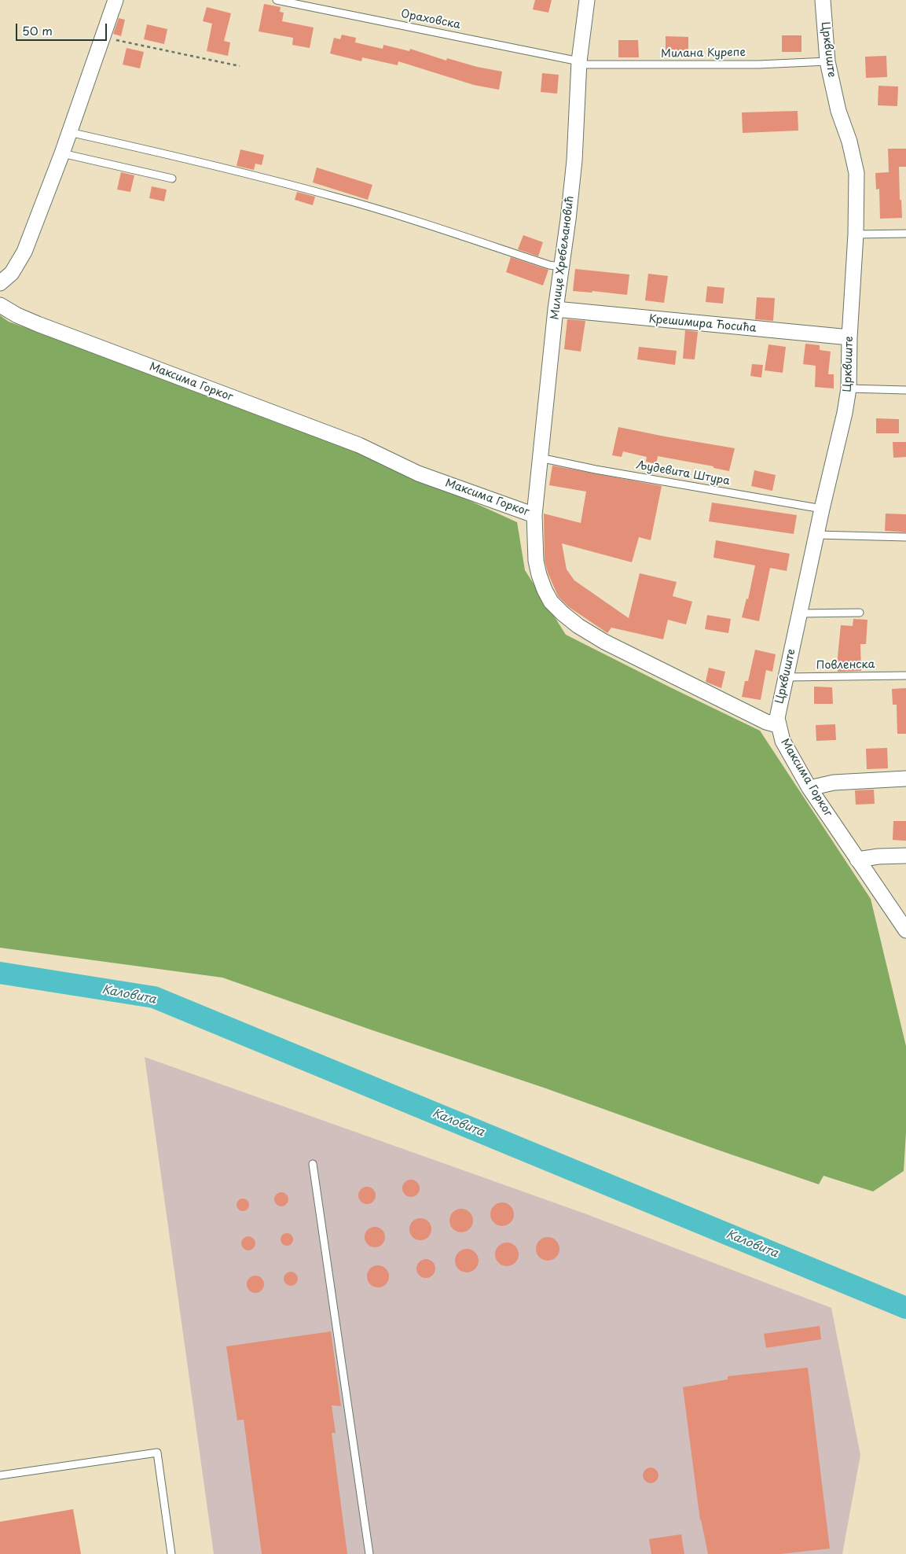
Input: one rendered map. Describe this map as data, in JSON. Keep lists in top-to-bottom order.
{
  "streets": {
    "street": [
      "Црквиште",
      "Милице Хребељановић",
      "Крешимира Ћосића",
      "Максима Горког"
    ],
    "lane": [
      "Ораховска",
      "Милана Курепе",
      "Људевита Штура",
      "Повленска"
    ]
  },
  "crossings": [
    ["Ораховска", "Милана Курепе"],
    ["Ораховска", "Милице Хребељановић"],
    ["Црквиште", "Милана Курепе"],
    ["Црквиште", "Крешимира Ћосића"],
    ["Црквиште", "Максима Горког"],
    ["Црквиште", "Људевита Штура"],
    ["Црквиште", "Повленска"],
    ["Милана Курепе", "Милице Хребељановић"],
    ["Милице Хребељановић", "Крешимира Ћосића"],
    ["Милице Хребељановић", "Максима Горког"],
    ["Милице Хребељановић", "Људевита Штура"]
  ],
  "water": ["Каловита"],
  "scale_bar": "50 m"
}
